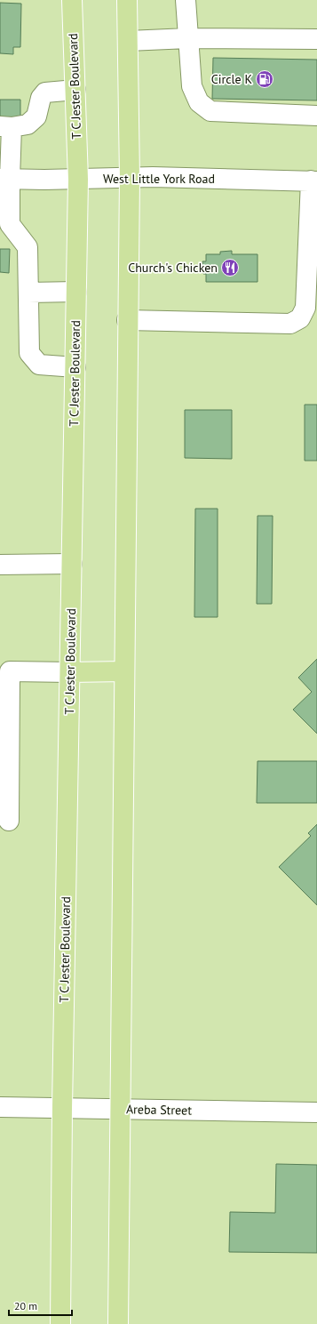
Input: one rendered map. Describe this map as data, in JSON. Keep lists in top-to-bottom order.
{
  "streets": {
    "main road": ["T C Jester Boulevard"],
    "street": ["West Little York Road", "Areba Street"]
  },
  "crossings": [
    ["T C Jester Boulevard", "West Little York Road"],
    ["T C Jester Boulevard", "Areba Street"]
  ],
  "places": {
    "fuel station": ["Circle K"],
    "restaurant": ["Church's Chicken"]
  },
  "scale_bar": "20 m"
}
